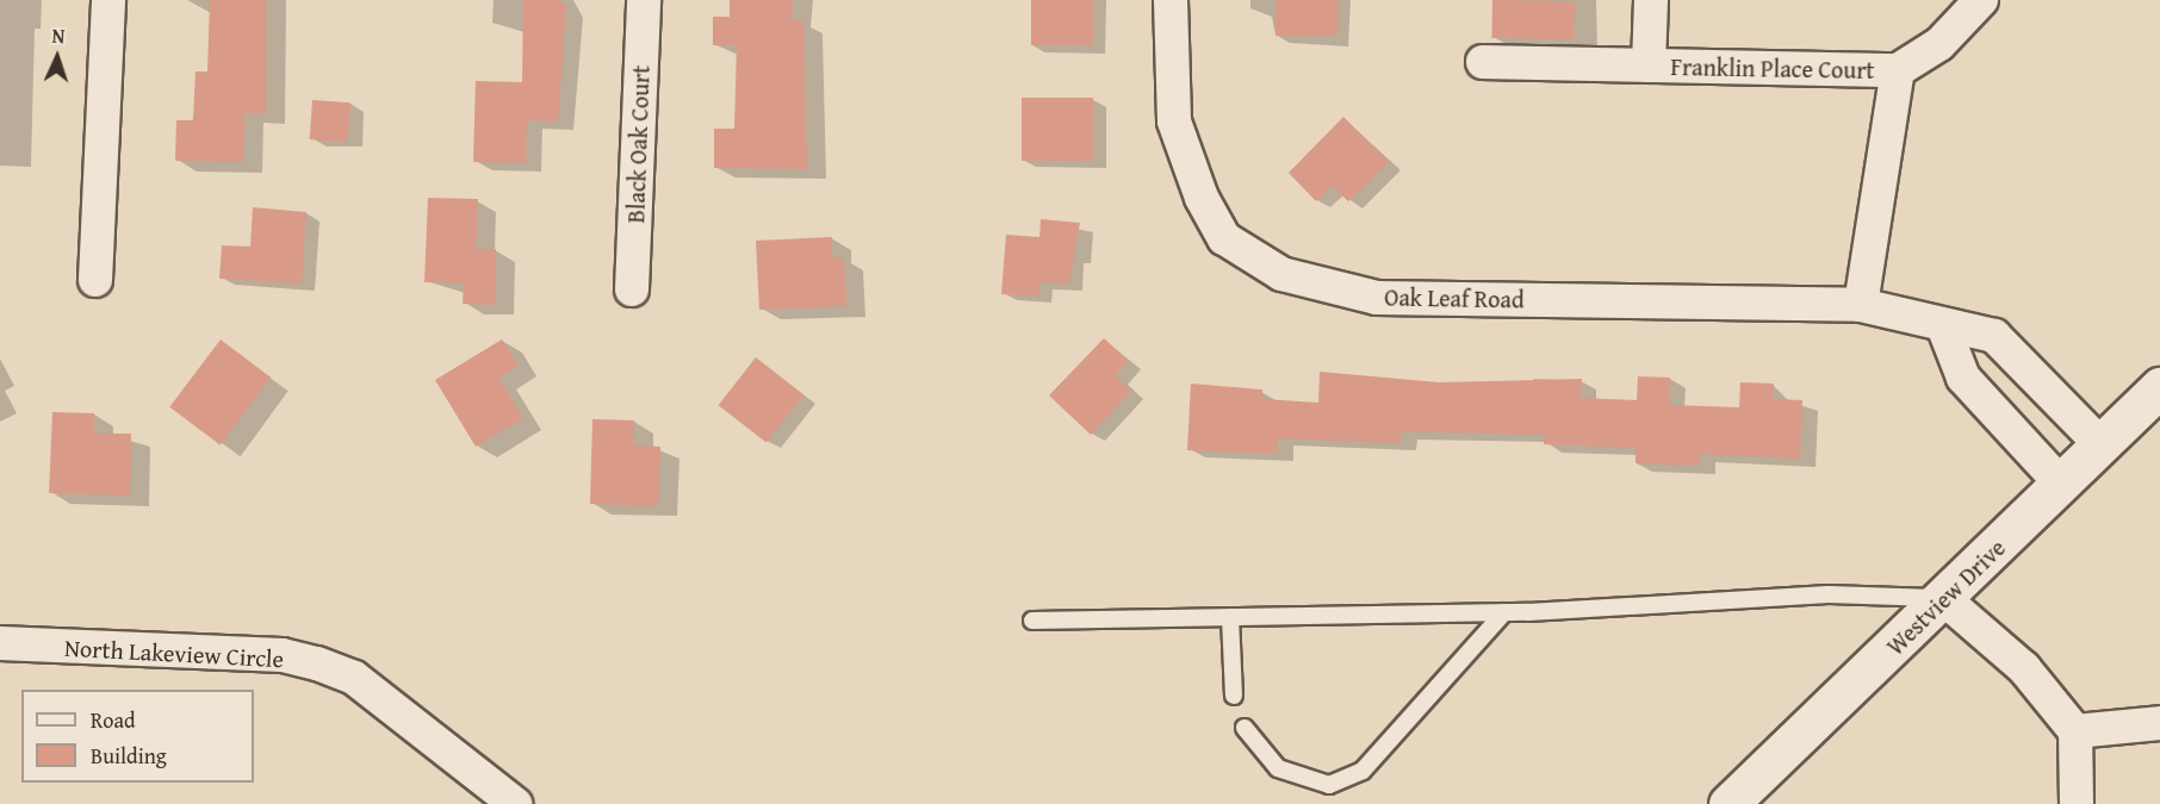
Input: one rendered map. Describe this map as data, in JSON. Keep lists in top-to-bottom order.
{
  "streets": {
    "street": [
      "Franklin Place Court",
      "Black Oak Court",
      "Oak Leaf Road",
      "Westview Drive",
      "North Lakeview Circle"
    ]
  },
  "crossings": [
    ["Franklin Place Court", "Oak Leaf Road"],
    ["Oak Leaf Road", "Westview Drive"]
  ],
  "legend": ["Road", "Building"],
  "north": "top"
}
